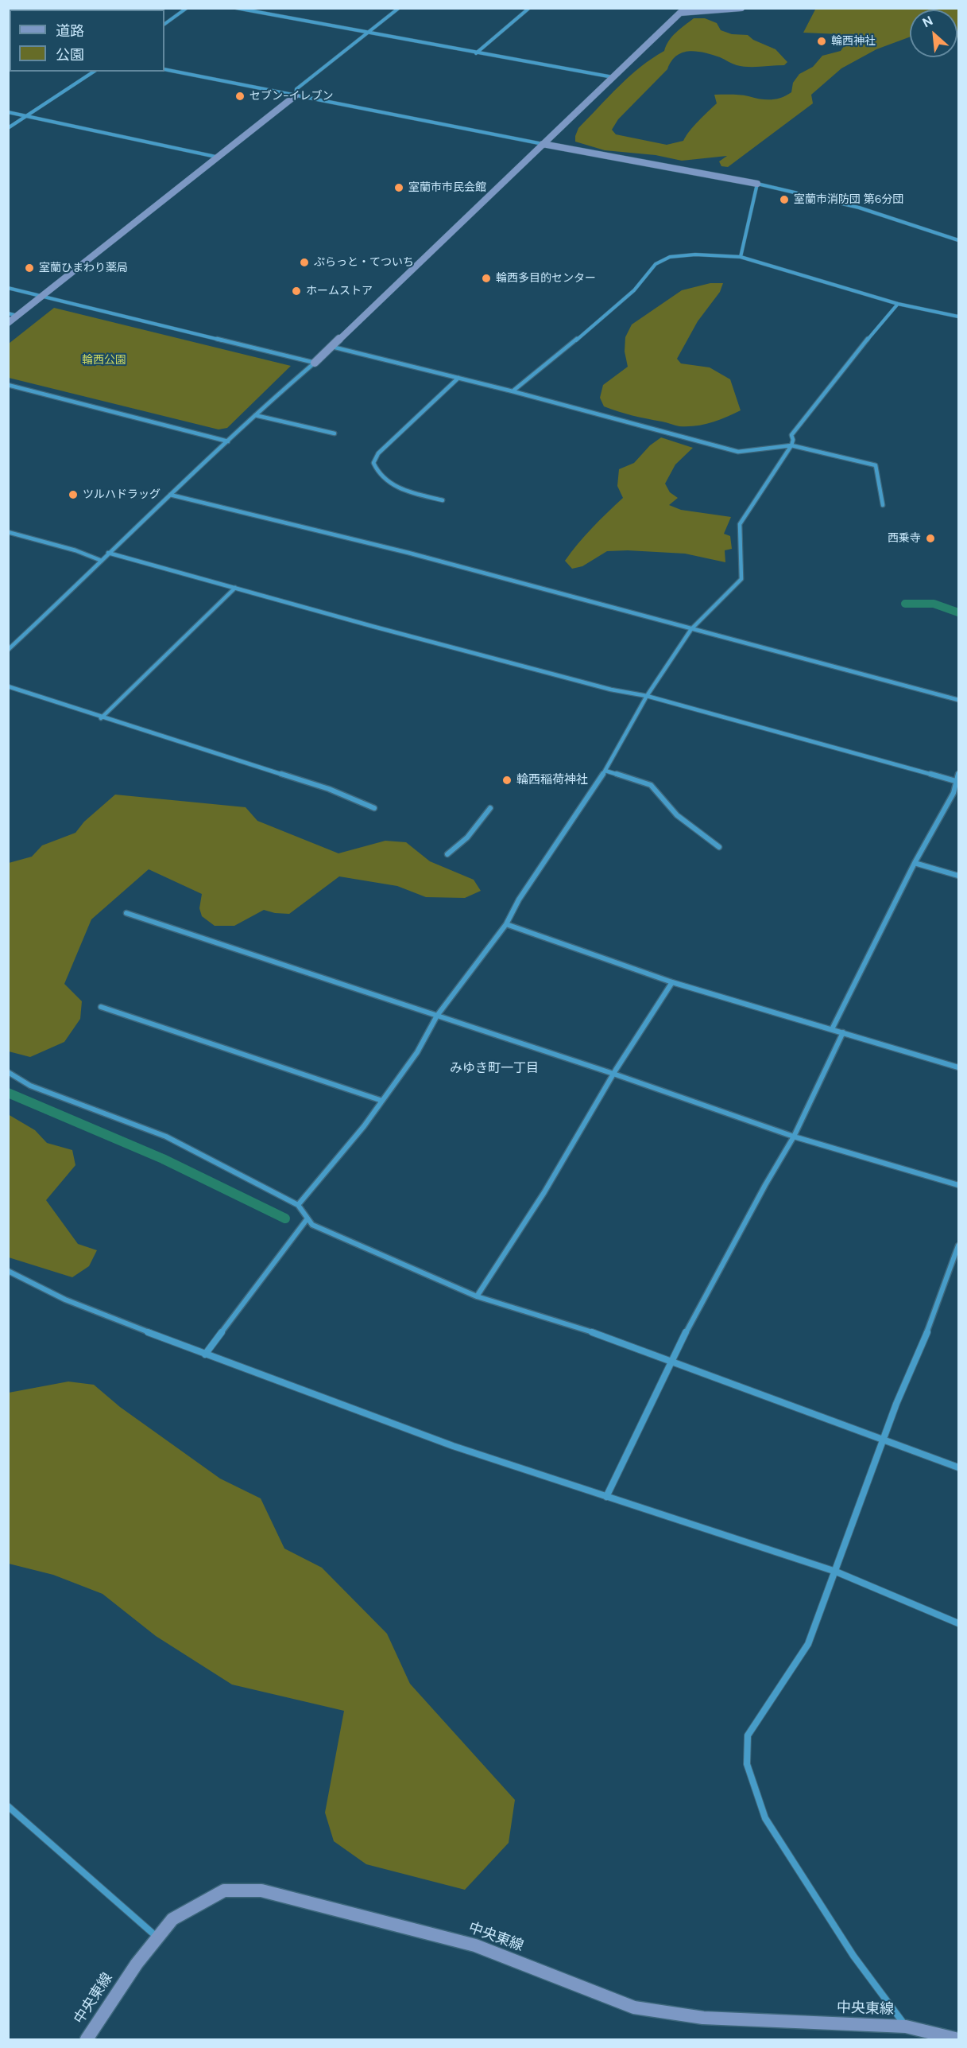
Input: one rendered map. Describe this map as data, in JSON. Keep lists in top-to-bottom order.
{
  "streets": {
    "street": ["中央東線"]
  },
  "districts": ["みゆき町一丁目"],
  "parks": ["輪西公園"],
  "places": [
    "輪西神社",
    "セブン-イレブン",
    "室蘭市市民会館",
    "室蘭市消防団 第6分団",
    "ぷらっと・てついち",
    "室蘭ひまわり薬局",
    "輪西多目的センター",
    "ホームストア",
    "ツルハドラッグ",
    "西乗寺",
    "輪西稲荷神社"
  ],
  "legend": ["道路", "公園"],
  "north": "top left"
}
